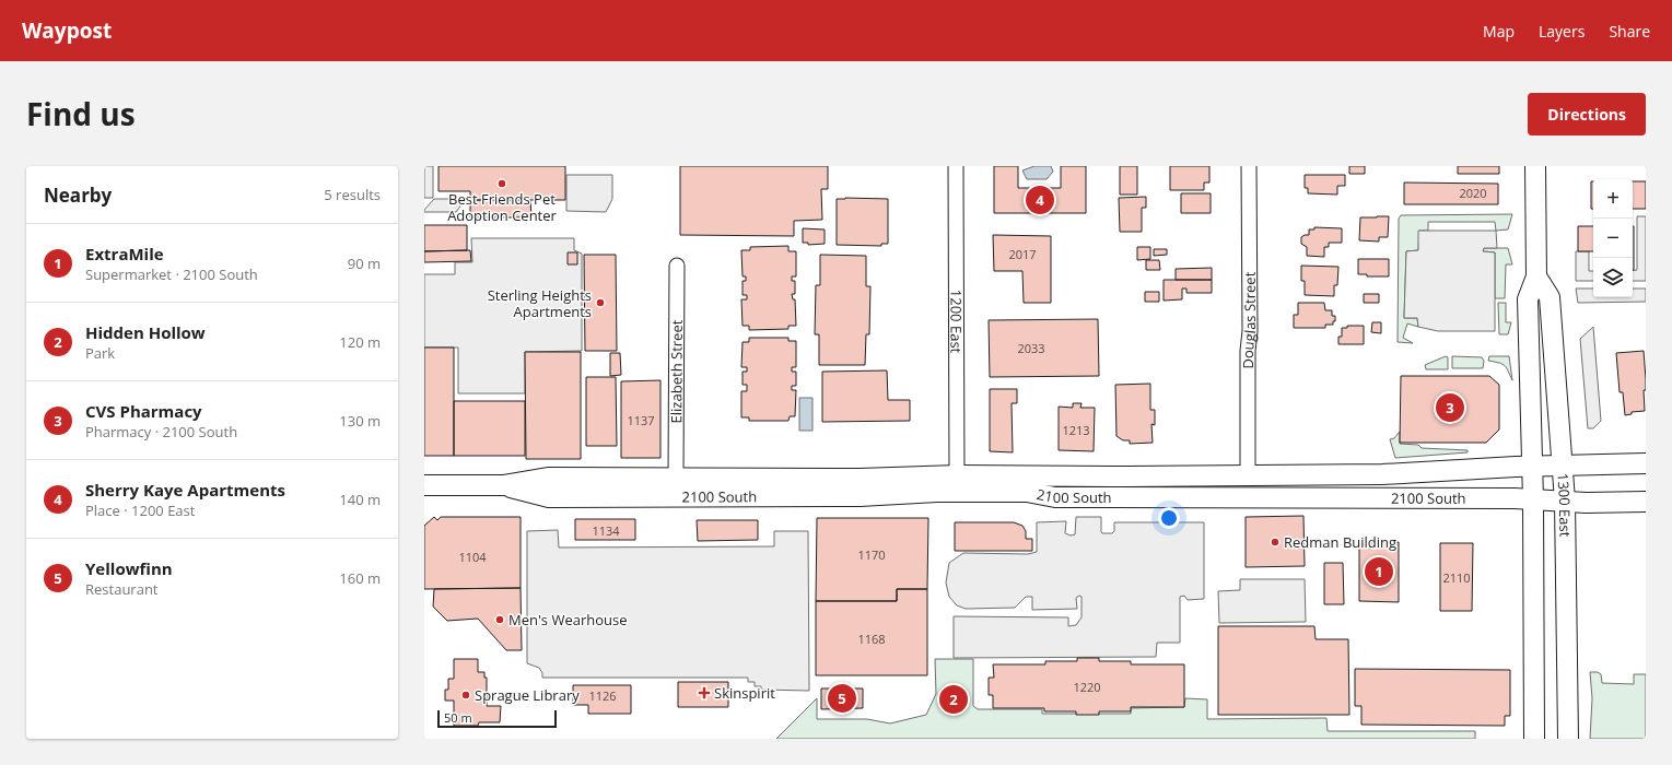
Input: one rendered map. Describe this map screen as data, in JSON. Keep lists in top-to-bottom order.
{
  "streets": {
    "main road": ["2100 South", "1300 East"],
    "street": ["Douglas Street", "1200 East", "Elizabeth Street"]
  },
  "crossings": [
    ["Douglas Street", "2100 South"],
    ["1200 East", "2100 South"],
    ["Elizabeth Street", "2100 South"],
    ["2100 South", "1300 East"]
  ],
  "places": {
    "other": [
      "Best Friends Pet Adoption Center",
      "Sterling Heights Apartments",
      "Redman Building",
      "Men's Wearhouse",
      "Sprague Library"
    ],
    "health": ["Skinspirit"]
  },
  "house_numbers": [
    "2020",
    "2017",
    "2033",
    "1137",
    "1213",
    "1134",
    "1170",
    "1104",
    "2110",
    "1168",
    "1220",
    "1126"
  ],
  "scale_bar": "50 m",
  "page": {
    "header": "Waypost",
    "nav": ["Map", "Layers", "Share"],
    "title": "Find us",
    "buttons": "Directions",
    "heading": ["Nearby", "5 results"],
    "map_buttons": ["+", "−"],
    "pins": [
      "4",
      "3",
      "1",
      "5",
      "2"
    ],
    "list": [
      {
        "mark": "1",
        "name": "ExtraMile",
        "note": "Supermarket · 2100 South",
        "value": "90 m"
      },
      {
        "mark": "2",
        "name": "Hidden Hollow",
        "note": "Park",
        "value": "120 m"
      },
      {
        "mark": "3",
        "name": "CVS Pharmacy",
        "note": "Pharmacy · 2100 South",
        "value": "130 m"
      },
      {
        "mark": "4",
        "name": "Sherry Kaye Apartments",
        "note": "Place · 1200 East",
        "value": "140 m"
      },
      {
        "mark": "5",
        "name": "Yellowfinn",
        "note": "Restaurant",
        "value": "160 m"
      }
    ],
    "scale": "50 m"
  }
}
